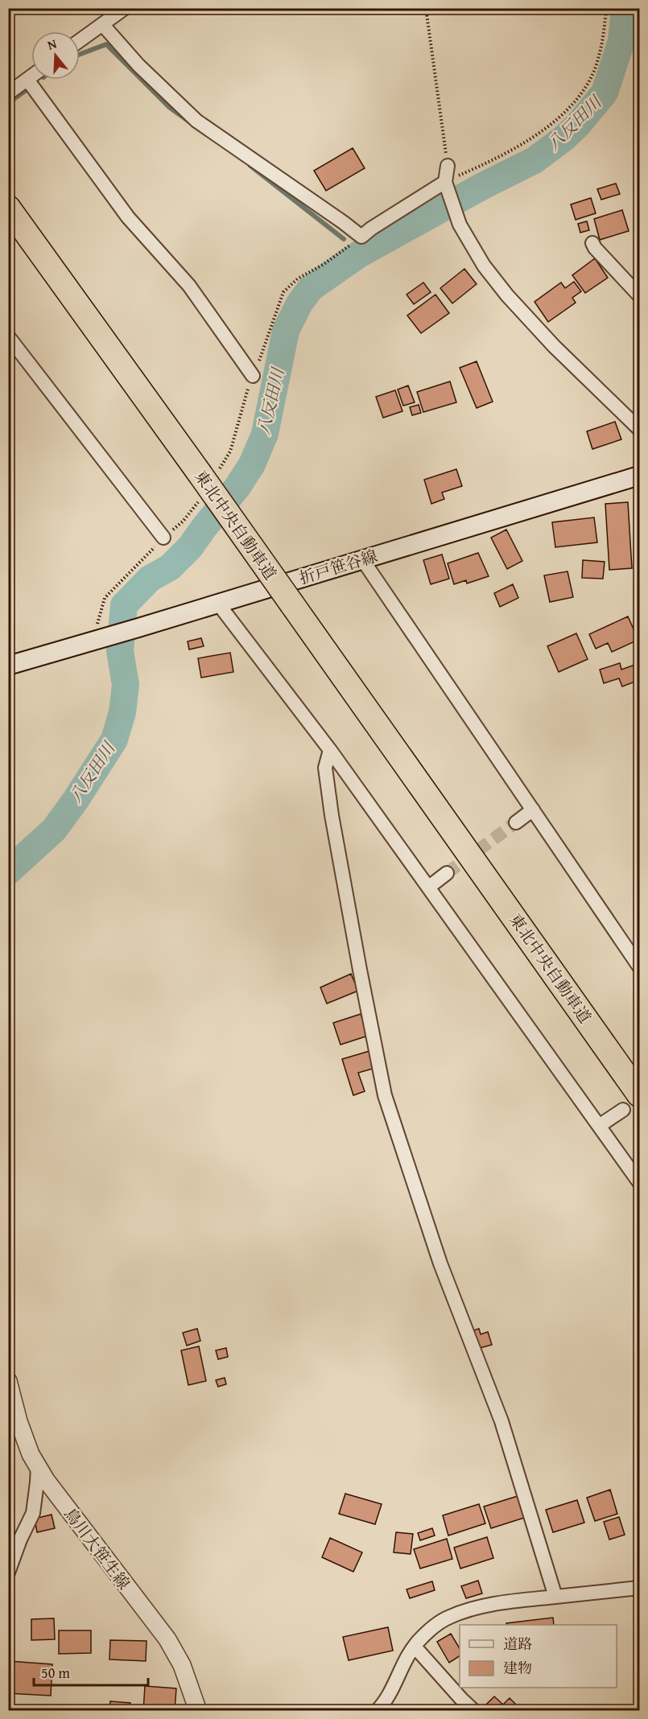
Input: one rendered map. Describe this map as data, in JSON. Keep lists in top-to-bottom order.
{
  "streets": {
    "highway": ["東北中央自動車道"],
    "main road": ["折戸笹谷線"],
    "street": ["鳥川大笹生線"]
  },
  "water": ["八反田川"],
  "legend": ["道路", "建物"],
  "scale_bar": "50 m",
  "north": "top"
}
